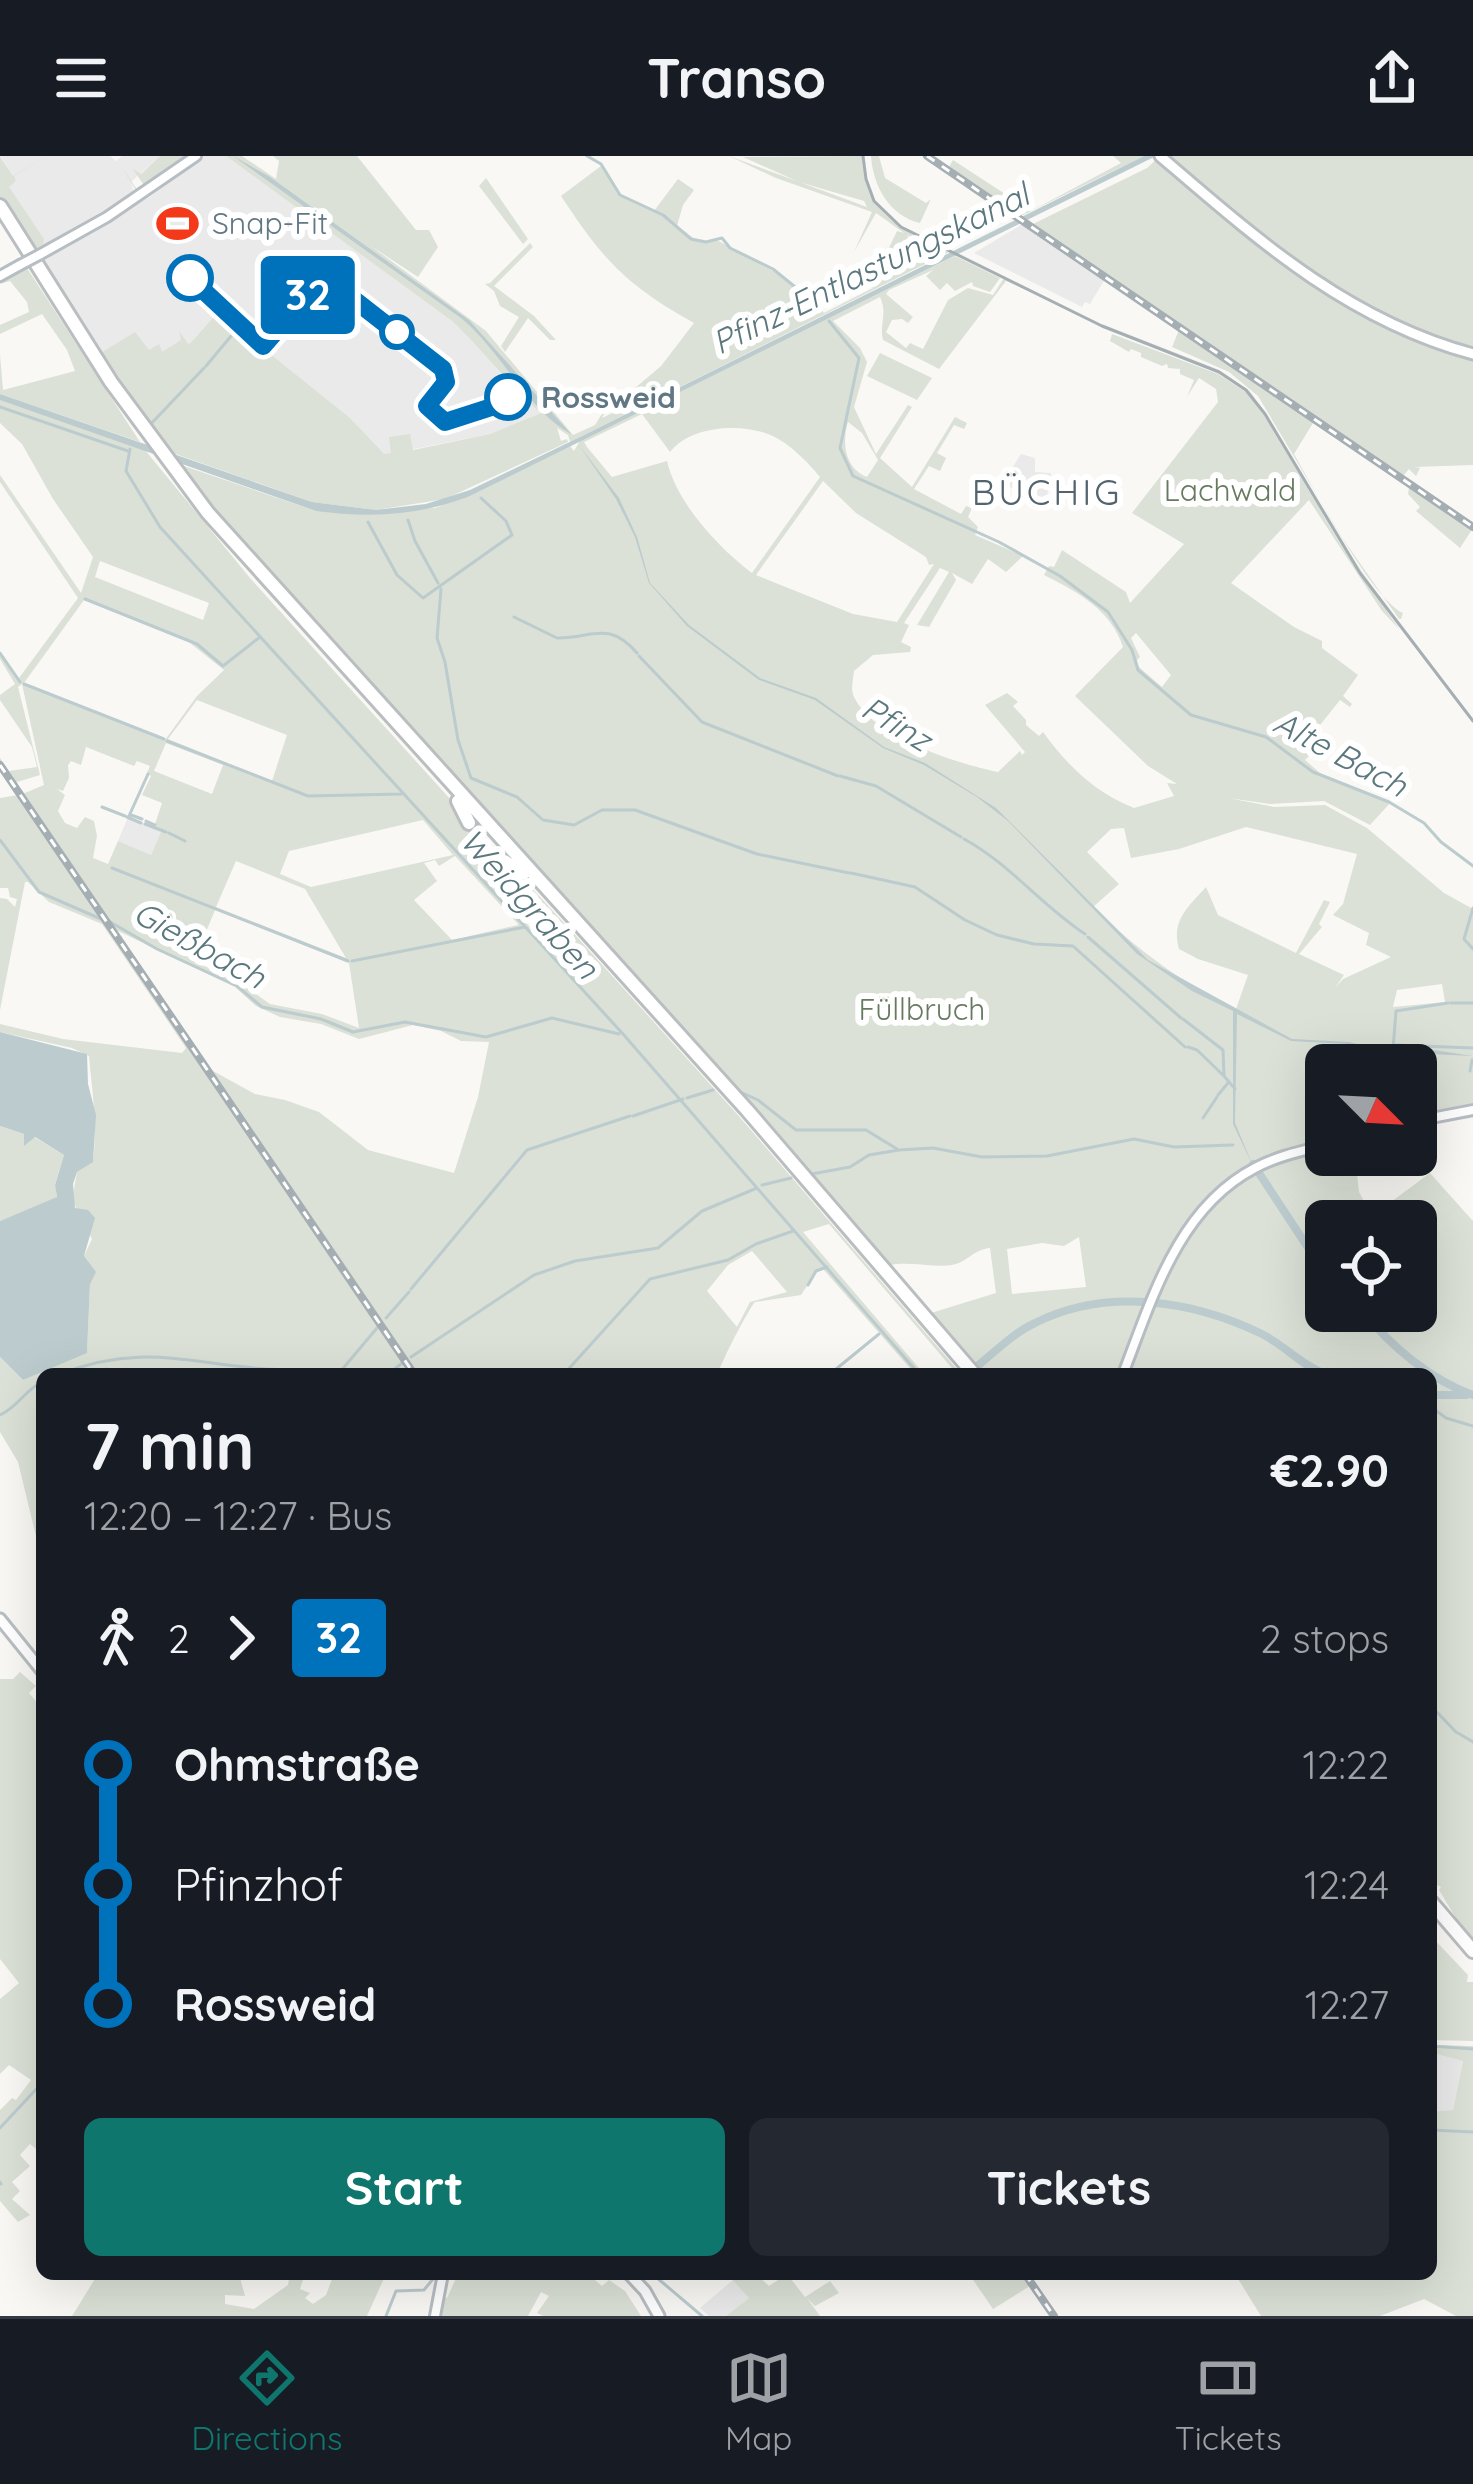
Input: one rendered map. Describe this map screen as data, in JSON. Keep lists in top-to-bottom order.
{
  "districts": ["BÜCHIG"],
  "water": [
    "Pfinz-Entlastungskanal",
    "Pfinz",
    "Alte Bach",
    "Weidgraben",
    "Gießbach"
  ],
  "parks": ["Lachwald", "Füllbruch"],
  "places": {
    "sports": ["Snap-Fit"],
    "other": ["Rossweid"]
  },
  "lines": ["bus line 32"],
  "north": "bottom right",
  "page": {
    "header": "Transo",
    "on_map": "32",
    "heading": ["7 min", "12:20 – 12:27 · Bus", "€2.90"],
    "legs": ["2", "32", "2 stops"],
    "list": [
      {
        "name": "Ohmstraße",
        "value": "12:22"
      },
      {
        "name": "Pfinzhof",
        "value": "12:24"
      },
      {
        "name": "Rossweid",
        "value": "12:27"
      }
    ],
    "buttons": ["Start", "Tickets"],
    "tabs": ["Directions", "Map", "Tickets"]
  }
}
